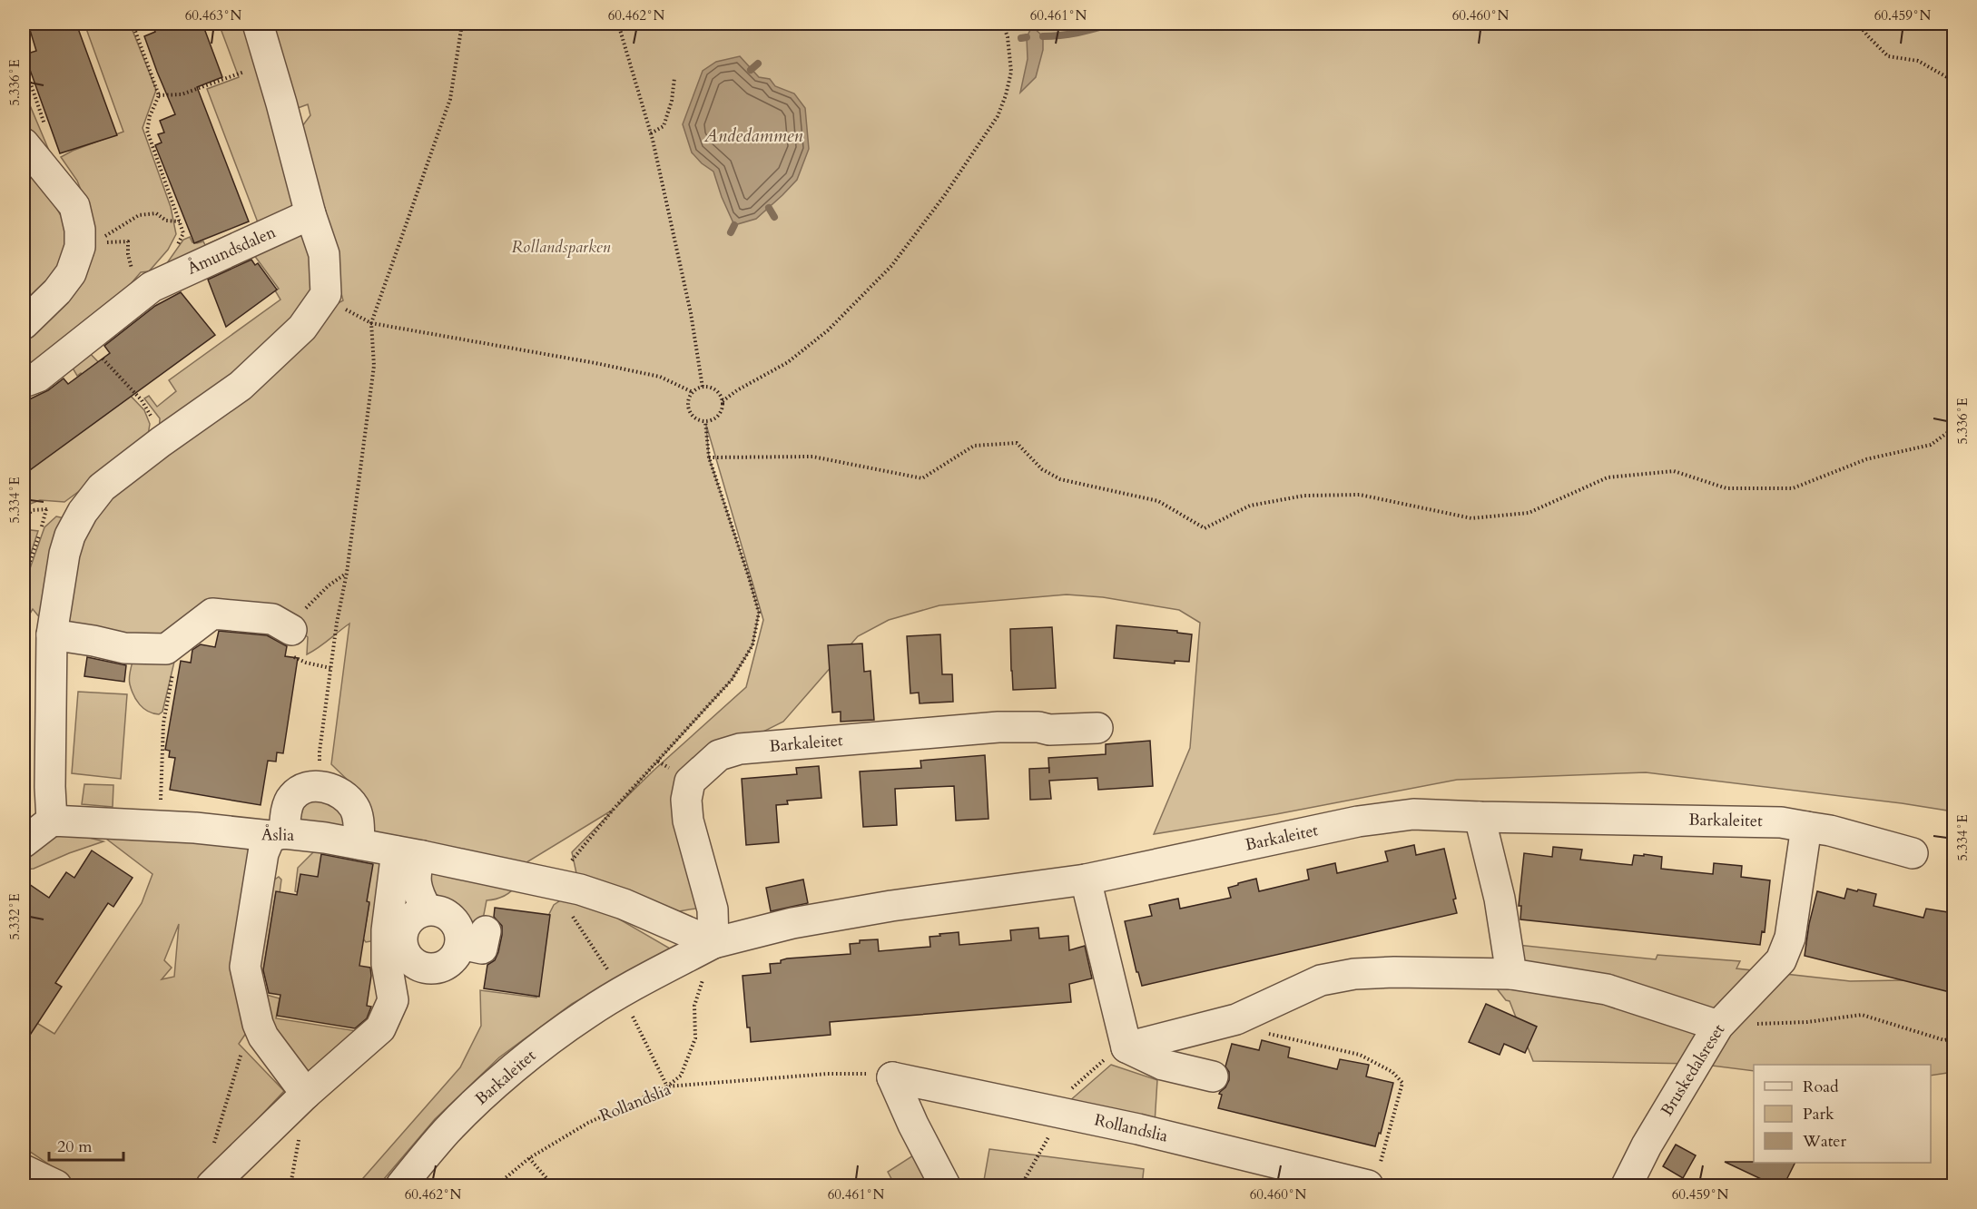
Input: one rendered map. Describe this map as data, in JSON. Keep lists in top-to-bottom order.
{
  "streets": {
    "street": [
      "Åmundsdalen",
      "Barkaleitet",
      "Åslia",
      "Bruskedalsreset",
      "Rollandslia"
    ]
  },
  "crossings": [
    ["Barkaleitet", "Åslia"],
    ["Barkaleitet", "Bruskedalsreset"]
  ],
  "water": ["Andedammen"],
  "parks": ["Rollandsparken"],
  "legend": ["Road", "Park", "Water"],
  "scale_bar": "20 m",
  "coordinates": [
    "60.463°N",
    "60.462°N",
    "60.461°N",
    "60.460°N",
    "60.459°N",
    "5.336°E",
    "5.334°E",
    "5.332°E"
  ]
}
